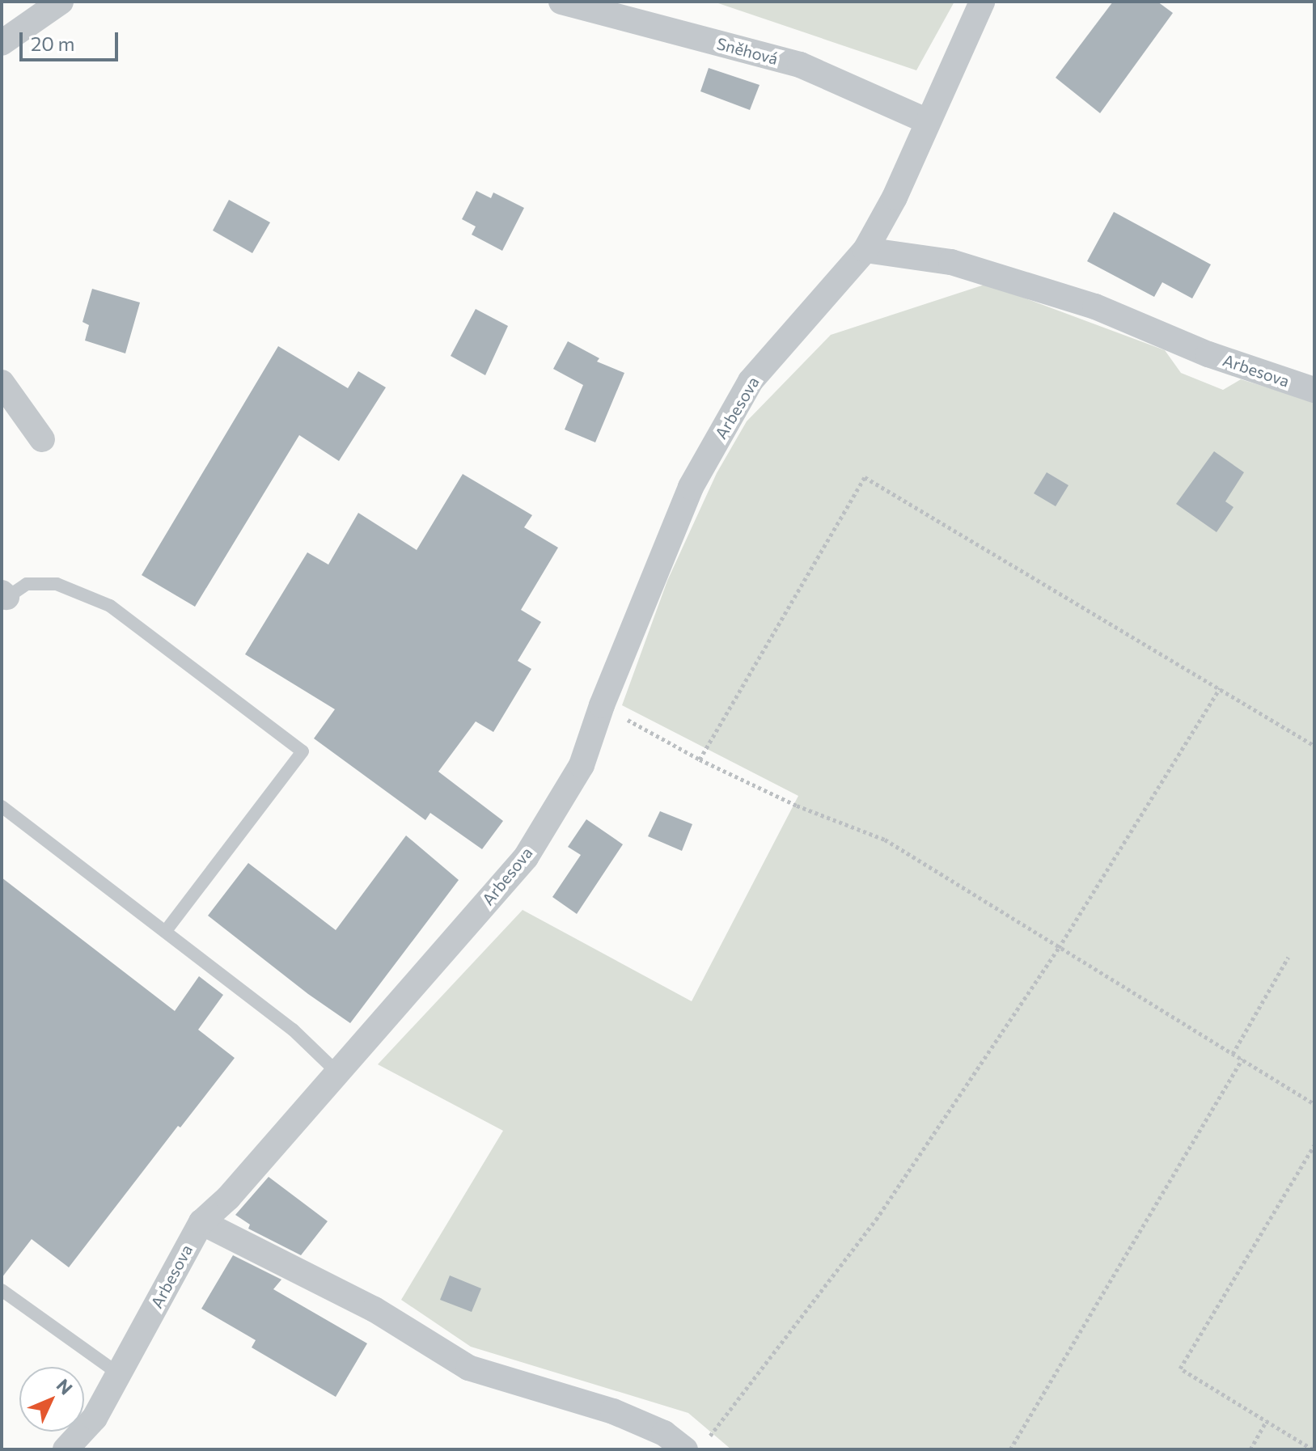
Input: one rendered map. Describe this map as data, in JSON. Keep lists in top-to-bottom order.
{
  "streets": {
    "street": ["Sněhová", "Arbesova"]
  },
  "crossings": [
    ["Sněhová", "Arbesova"]
  ],
  "scale_bar": "20 m",
  "north": "top right"
}
